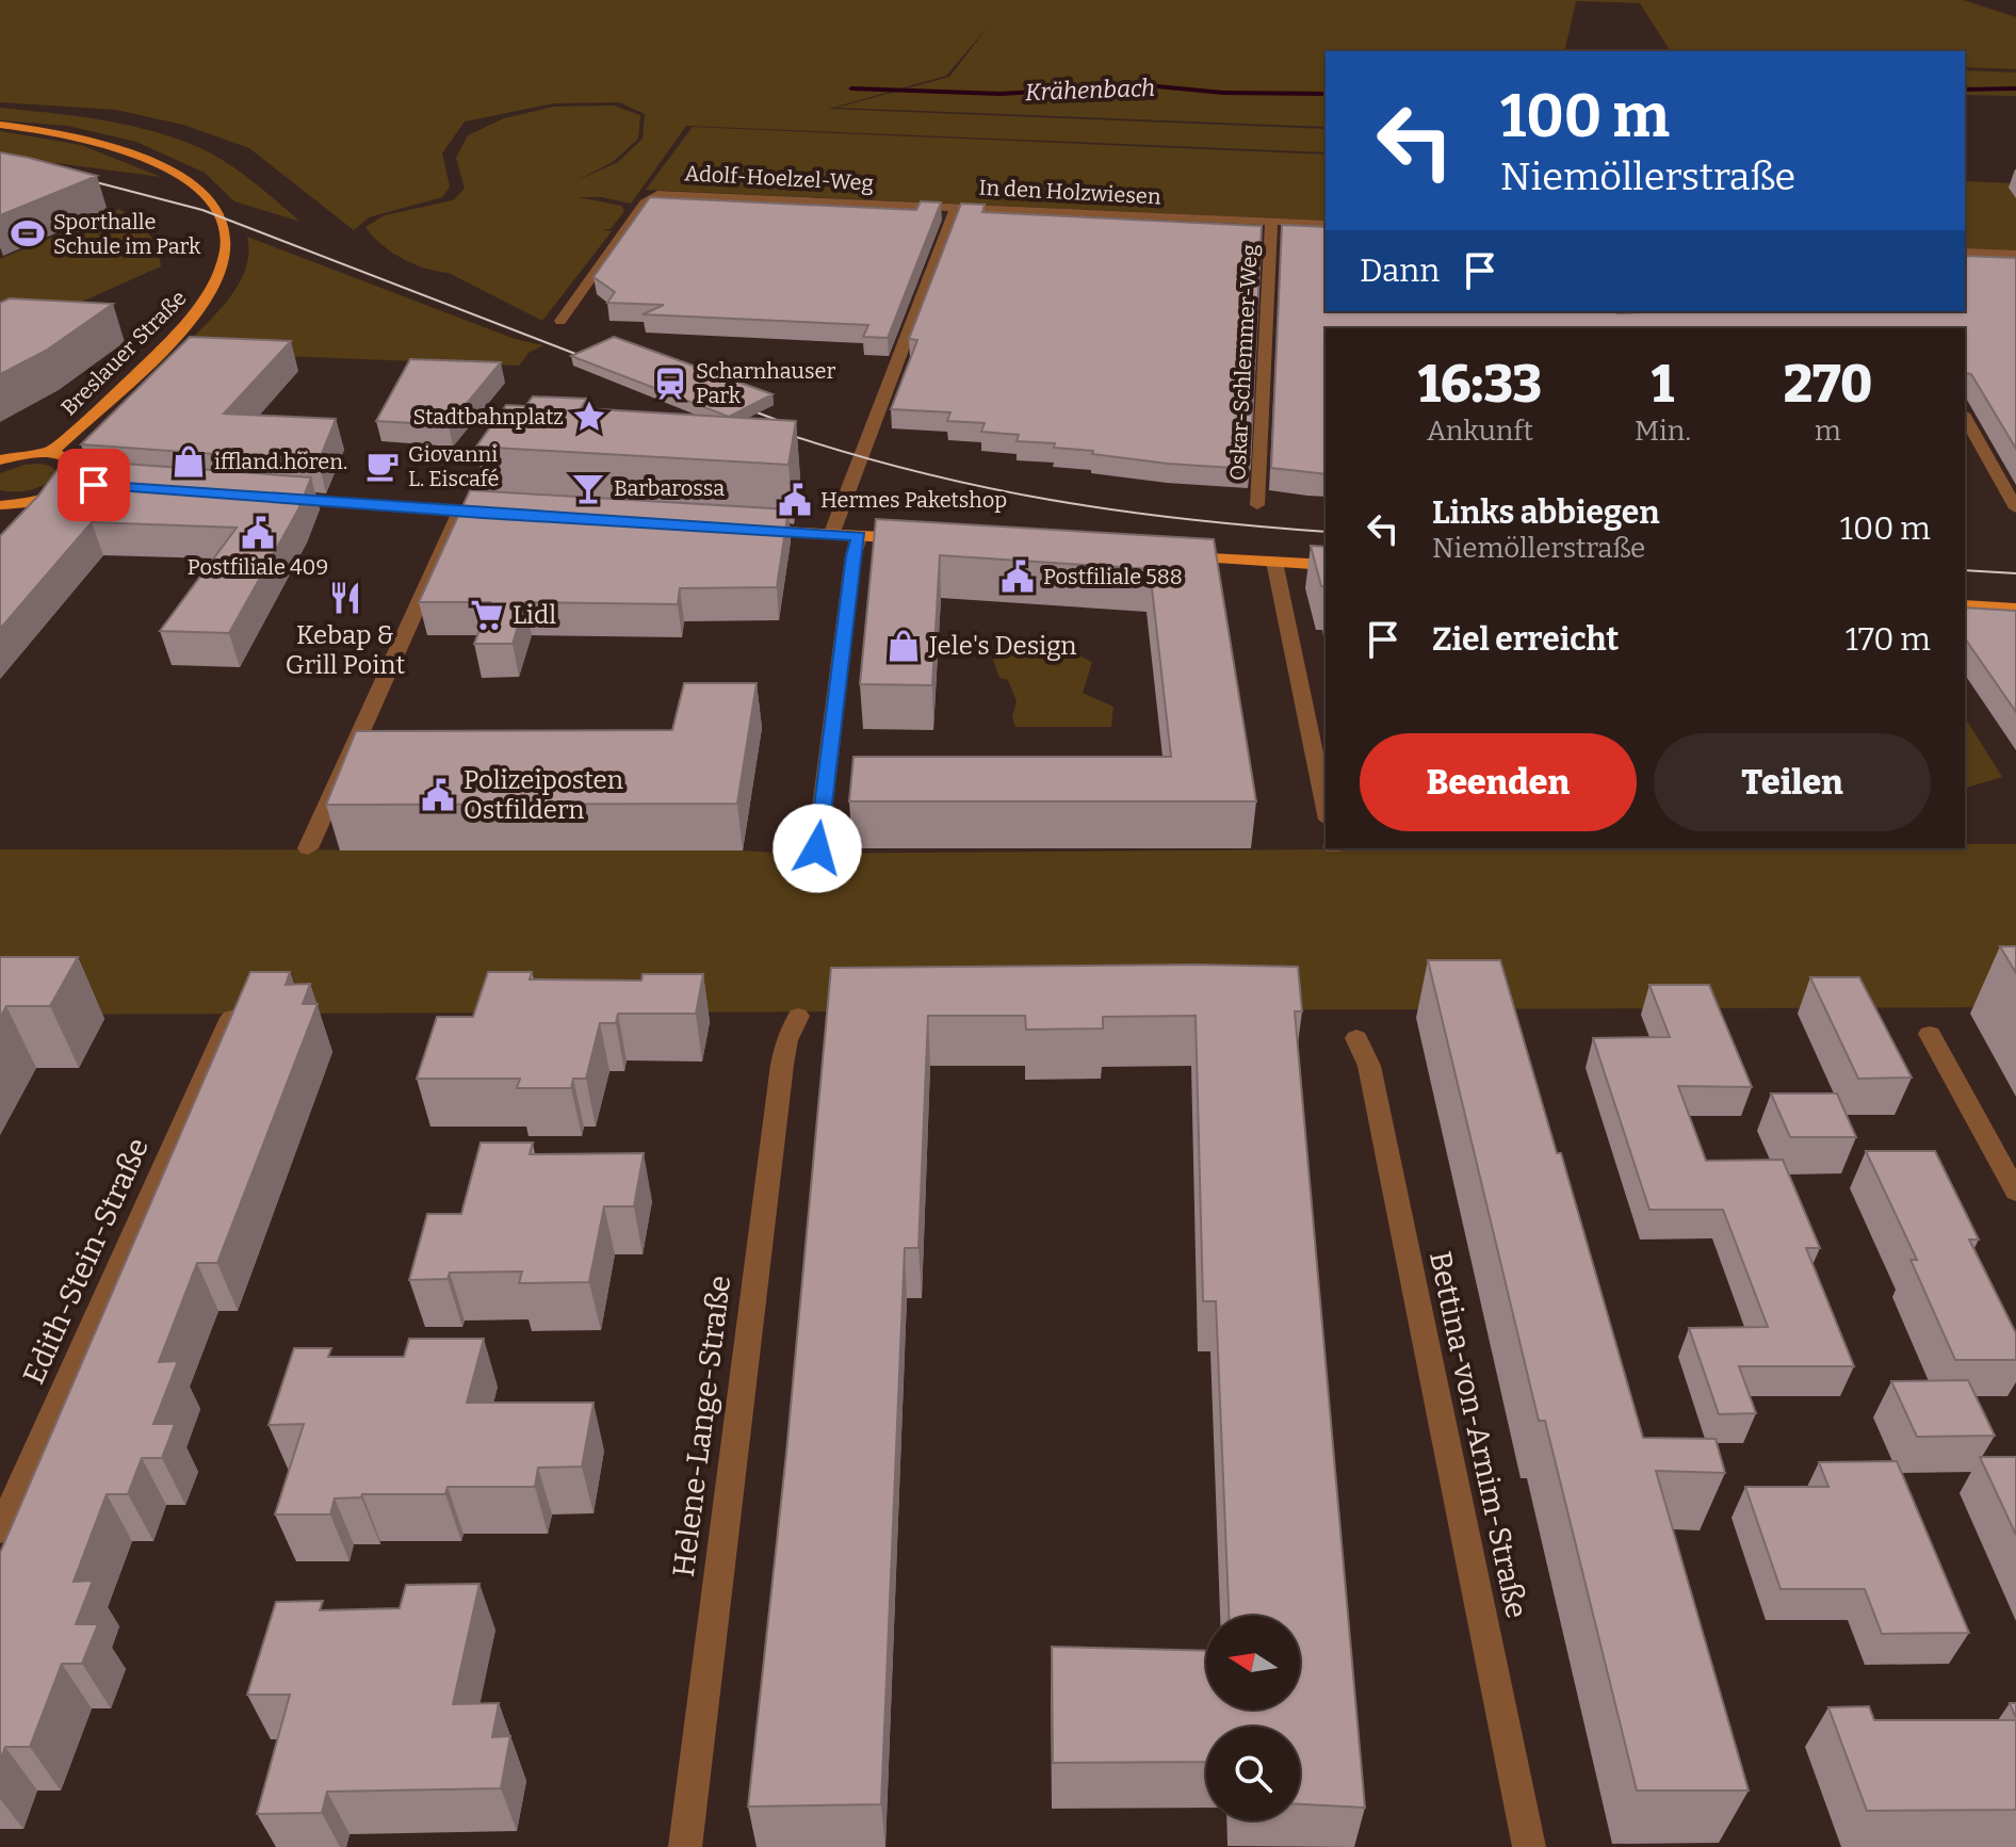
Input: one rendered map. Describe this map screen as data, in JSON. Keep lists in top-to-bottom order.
{
  "streets": {
    "main road": ["Breslauer Straße"],
    "street": [
      "Adolf-Hoelzel-Weg",
      "In den Holzwiesen",
      "Oskar-Schlemmer-Weg",
      "Edith-Stein-Straße",
      "Helene-Lange-Straße",
      "Bettina-von-Arnim-Straße"
    ]
  },
  "crossings": [
    ["Adolf-Hoelzel-Weg", "In den Holzwiesen"],
    ["In den Holzwiesen", "Oskar-Schlemmer-Weg"]
  ],
  "water": ["Krähenbach"],
  "places": {
    "sports": ["Sporthalle Schule im Park"],
    "station": ["Scharnhauser Park"],
    "place": ["Stadtbahnplatz"],
    "shop": ["iffland.hören.", "Jele's Design"],
    "cafe": ["Giovanni L. Eiscafé"],
    "bar": ["Barbarossa"],
    "public building": [
      "Hermes Paketshop",
      "Postfiliale 409",
      "Postfiliale 588",
      "Polizeiposten Ostfildern"
    ],
    "restaurant": ["Kebap & Grill Point"],
    "supermarket": ["Lidl"]
  },
  "north": "left",
  "page": {
    "turn": ["100 m", "Niemöllerstraße"],
    "then": "Dann",
    "eta": [
      "16:33",
      "Ankunft",
      "1",
      "Min.",
      "270",
      "m"
    ],
    "list": [
      {
        "name": "Links abbiegen",
        "note": "Niemöllerstraße",
        "value": "100 m"
      },
      {
        "name": "Ziel erreicht",
        "value": "170 m"
      }
    ],
    "buttons": ["Beenden", "Teilen"]
  }
}
